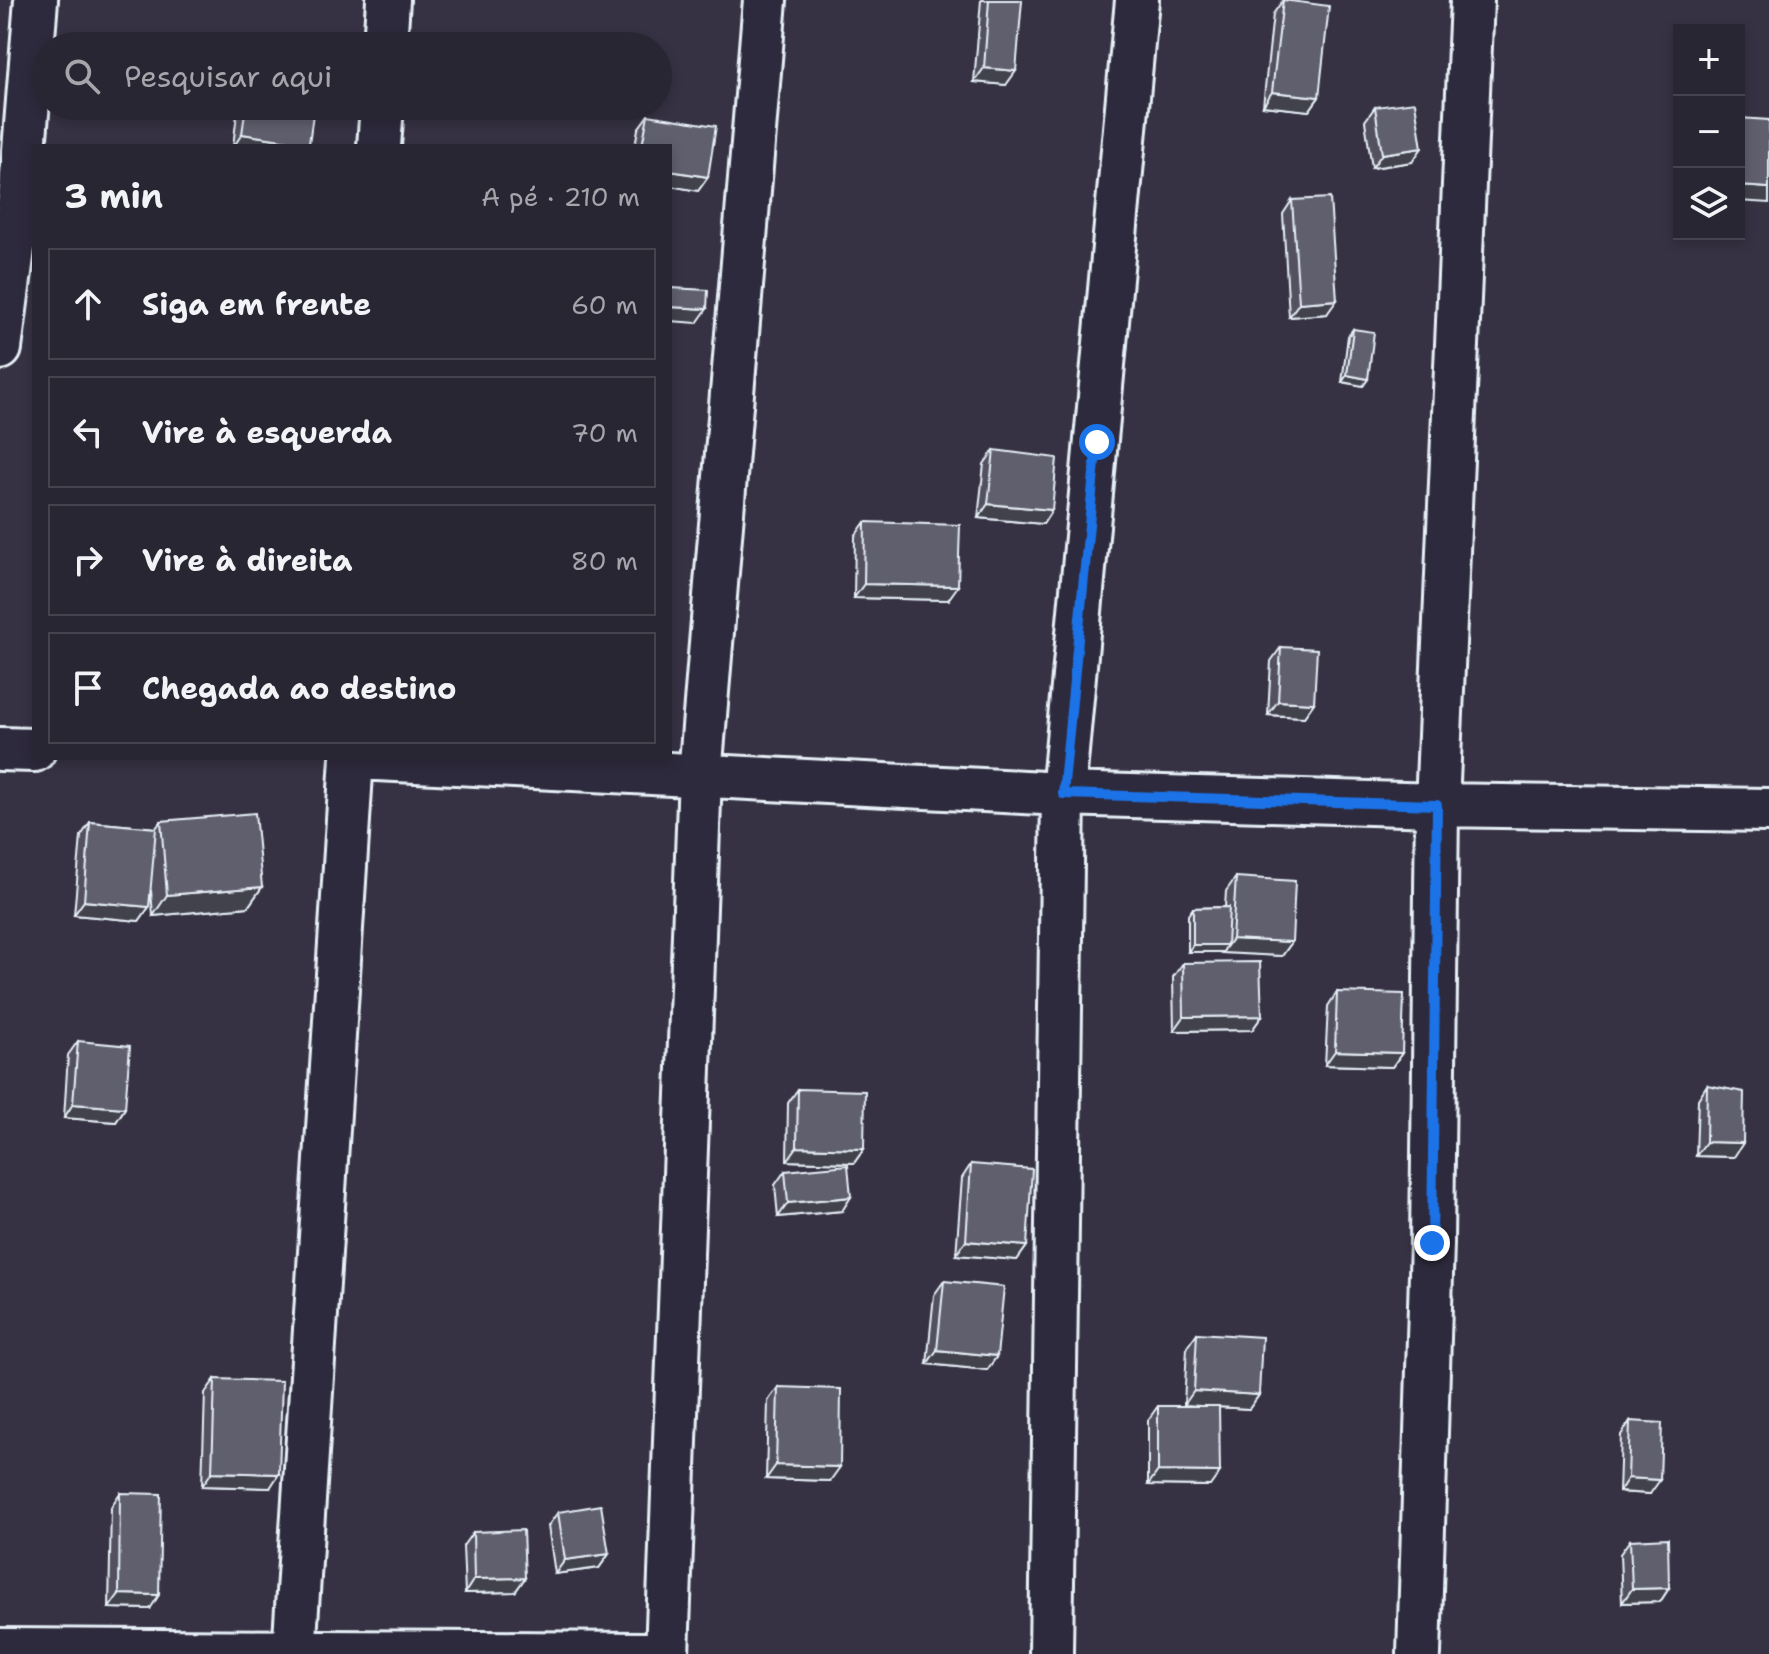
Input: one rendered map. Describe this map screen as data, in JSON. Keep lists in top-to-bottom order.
{
  "page": {
    "map_buttons": ["+", "−"],
    "search": "Pesquisar aqui",
    "heading": ["3 min", "A pé · 210 m"],
    "list": [
      ["Siga em frente", "60 m"],
      ["Vire à esquerda", "70 m"],
      ["Vire à direita", "80 m"],
      "Chegada ao destino"
    ]
  }
}
